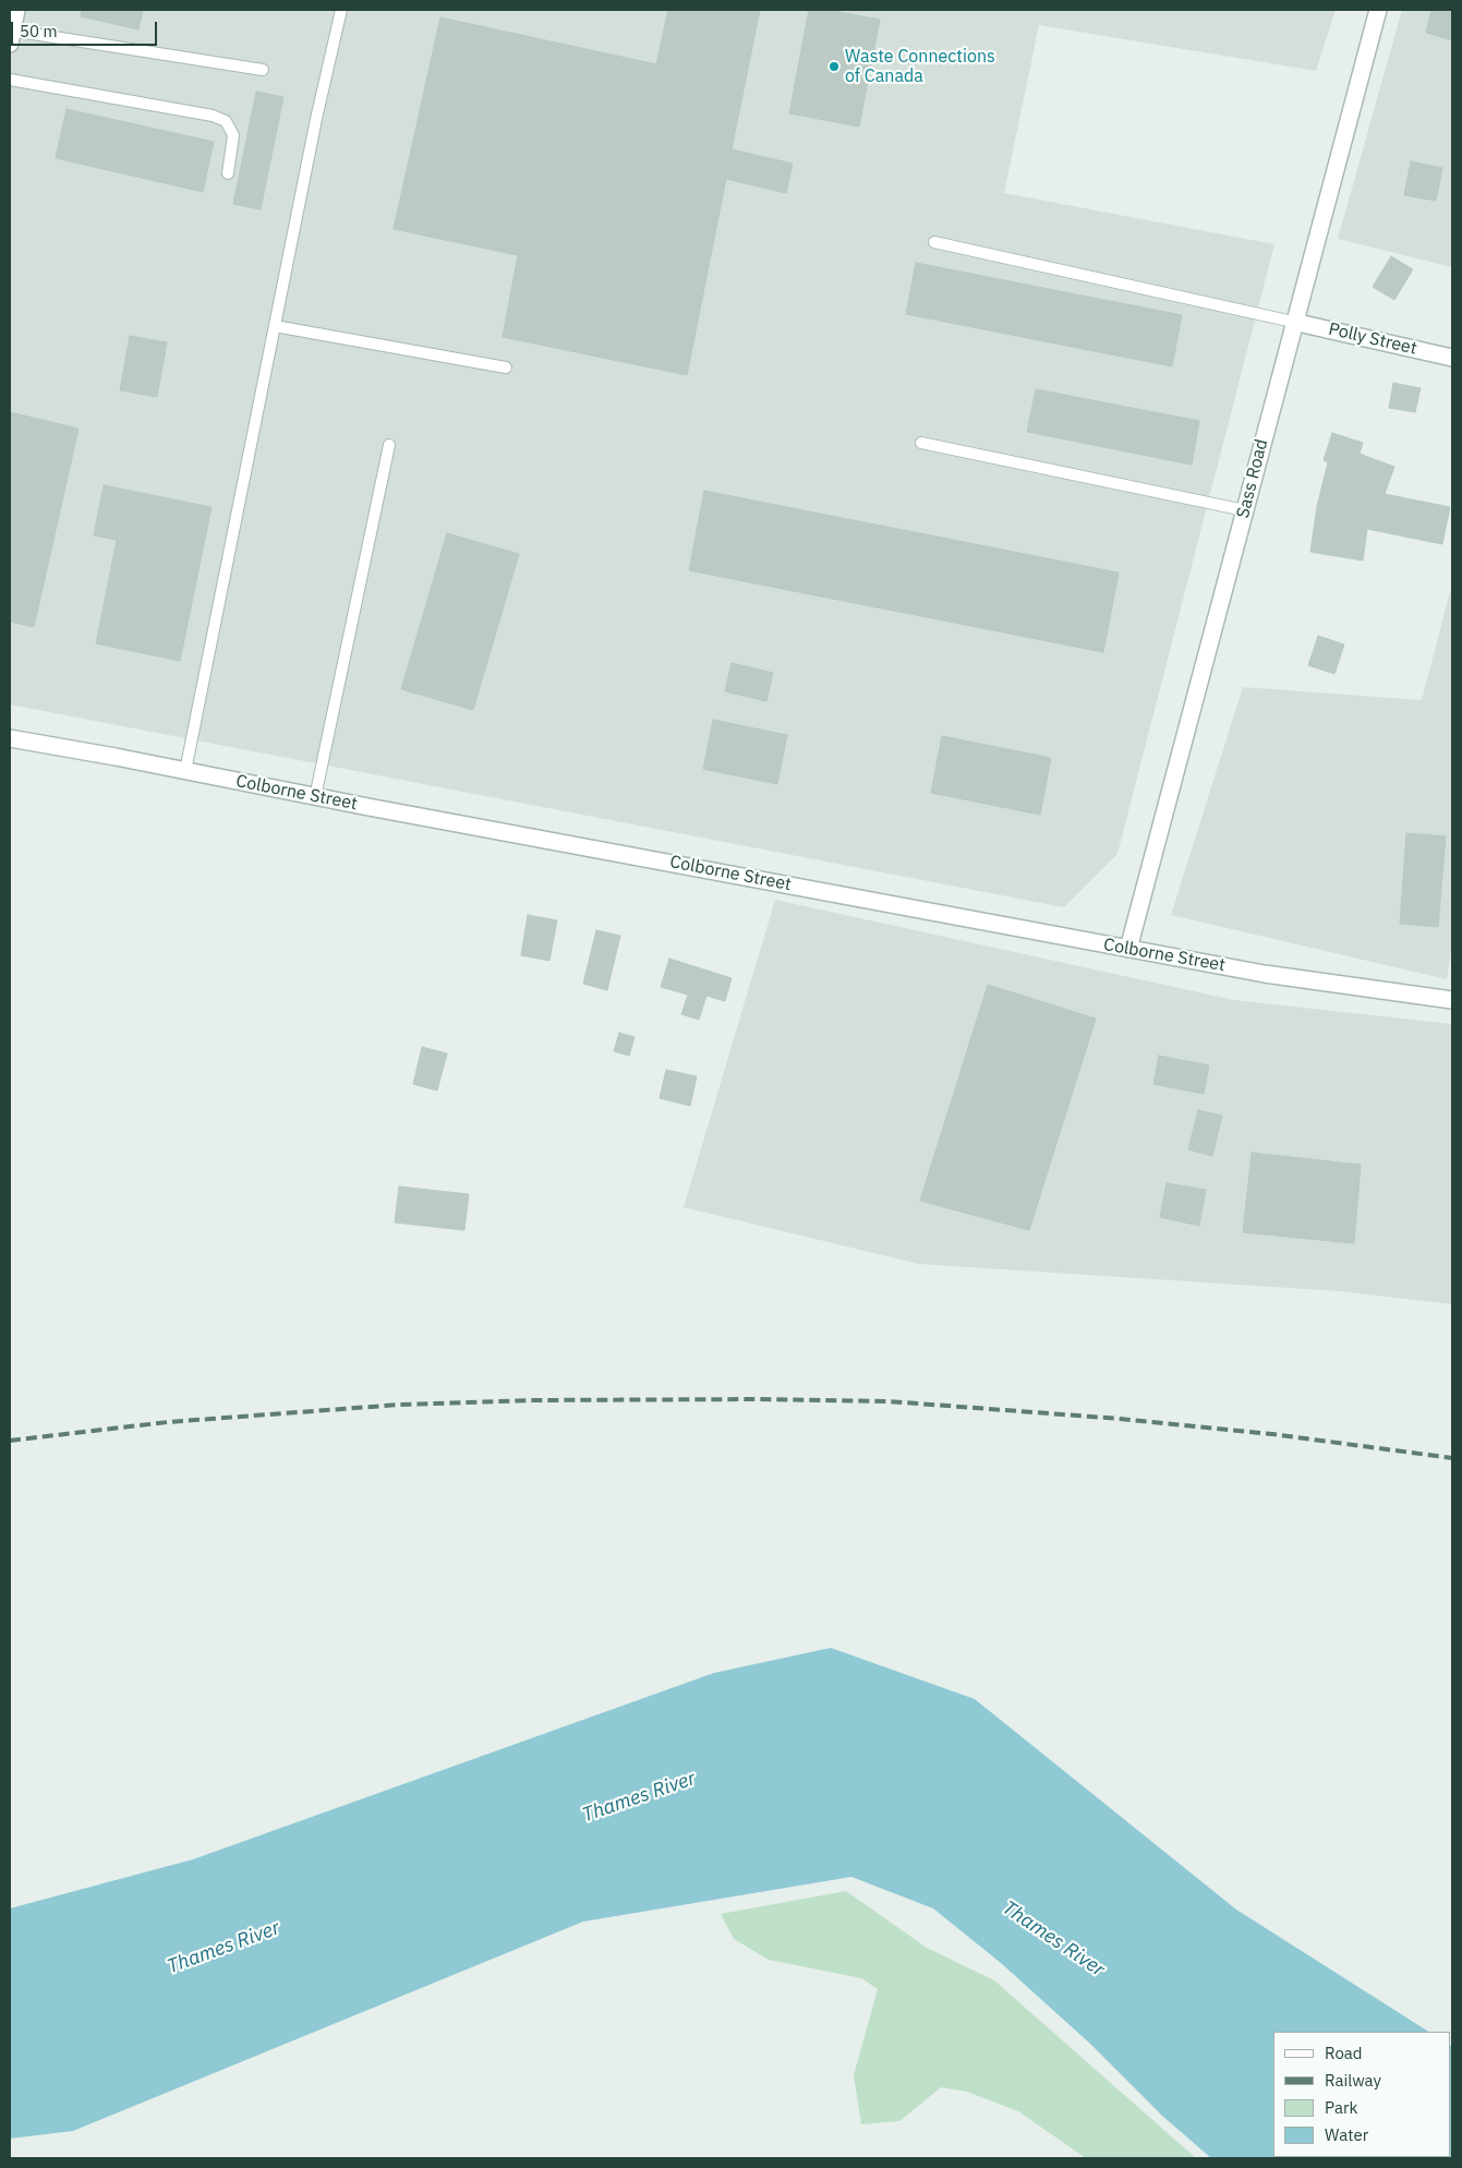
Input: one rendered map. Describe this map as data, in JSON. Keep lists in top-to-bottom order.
{
  "streets": {
    "street": ["Polly Street", "Sass Road", "Colborne Street"]
  },
  "crossings": [
    ["Polly Street", "Sass Road"],
    ["Sass Road", "Colborne Street"]
  ],
  "water": ["Thames River"],
  "places": ["Waste Connections of Canada"],
  "legend": [
    "Road",
    "Railway",
    "Park",
    "Water"
  ],
  "scale_bar": "50 m"
}
